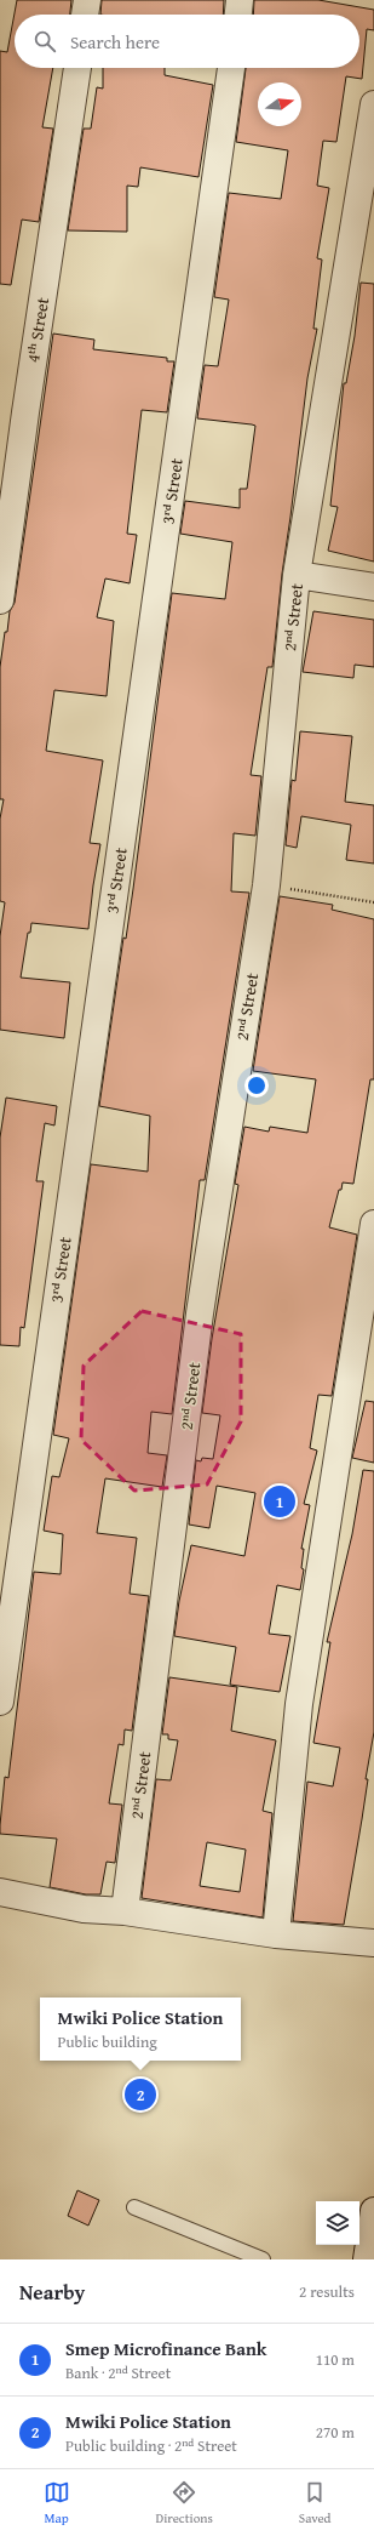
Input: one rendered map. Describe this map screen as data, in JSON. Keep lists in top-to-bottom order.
{
  "streets": {
    "street": ["4ᵗʰ Street", "3ʳᵈ Street", "2ⁿᵈ Street"]
  },
  "north": "right",
  "page": {
    "search": "Search here",
    "pins": ["1", "2"],
    "popup": ["Mwiki Police Station", "Public building"],
    "heading": ["Nearby", "2 results"],
    "list": [
      {
        "mark": "1",
        "name": "Smep Microfinance Bank",
        "note": "Bank · 2ⁿᵈ Street",
        "value": "110 m"
      },
      {
        "mark": "2",
        "name": "Mwiki Police Station",
        "note": "Public building · 2ⁿᵈ Street",
        "value": "270 m"
      }
    ],
    "nav": ["Map", "Directions", "Saved"]
  }
}
